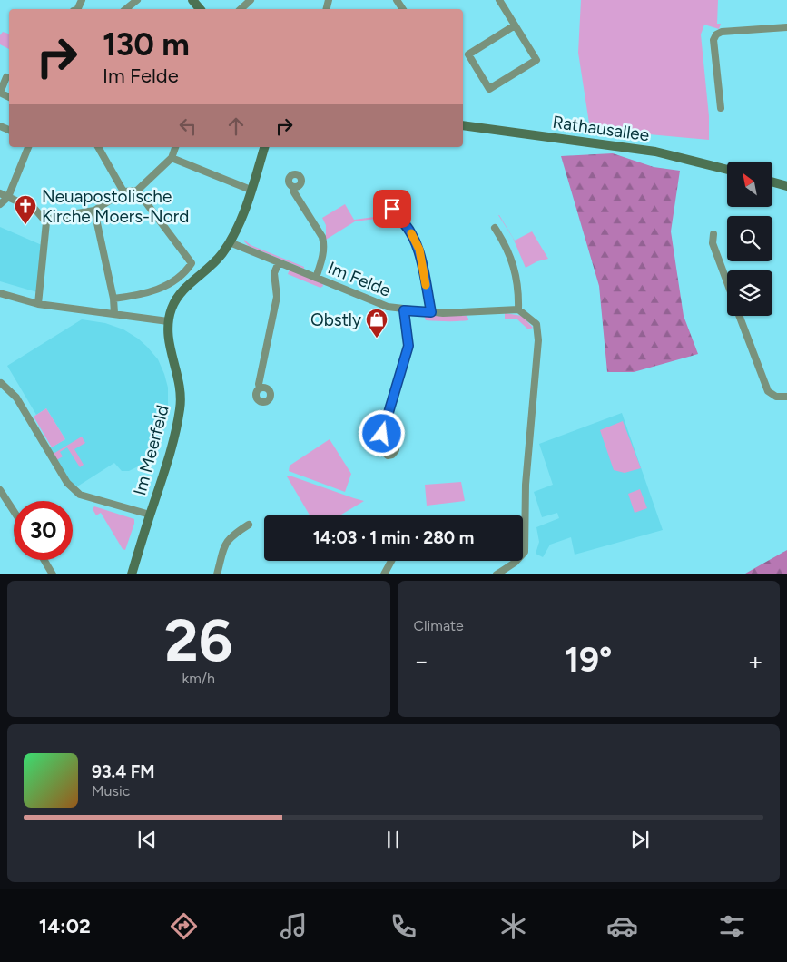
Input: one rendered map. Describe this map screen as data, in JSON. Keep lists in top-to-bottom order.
{
  "streets": {
    "street": ["Rathausallee", "Im Felde", "Im Meerfeld"]
  },
  "crossings": [
    ["Im Felde", "Im Meerfeld"]
  ],
  "places": {
    "church": ["Neuapostolische Kirche Moers-Nord"],
    "shop": ["Obstly"]
  },
  "north": "top left",
  "page": {
    "turn": ["130 m", "Im Felde"],
    "limit": "30",
    "trip": "14:03 · 1 min · 280 m",
    "tile": [
      ["26", "km/h"],
      "Climate"
    ],
    "heat": ["−", "19°", "+"],
    "song": ["93.4 FM", "Music"],
    "tabs": "14:02"
  }
}
